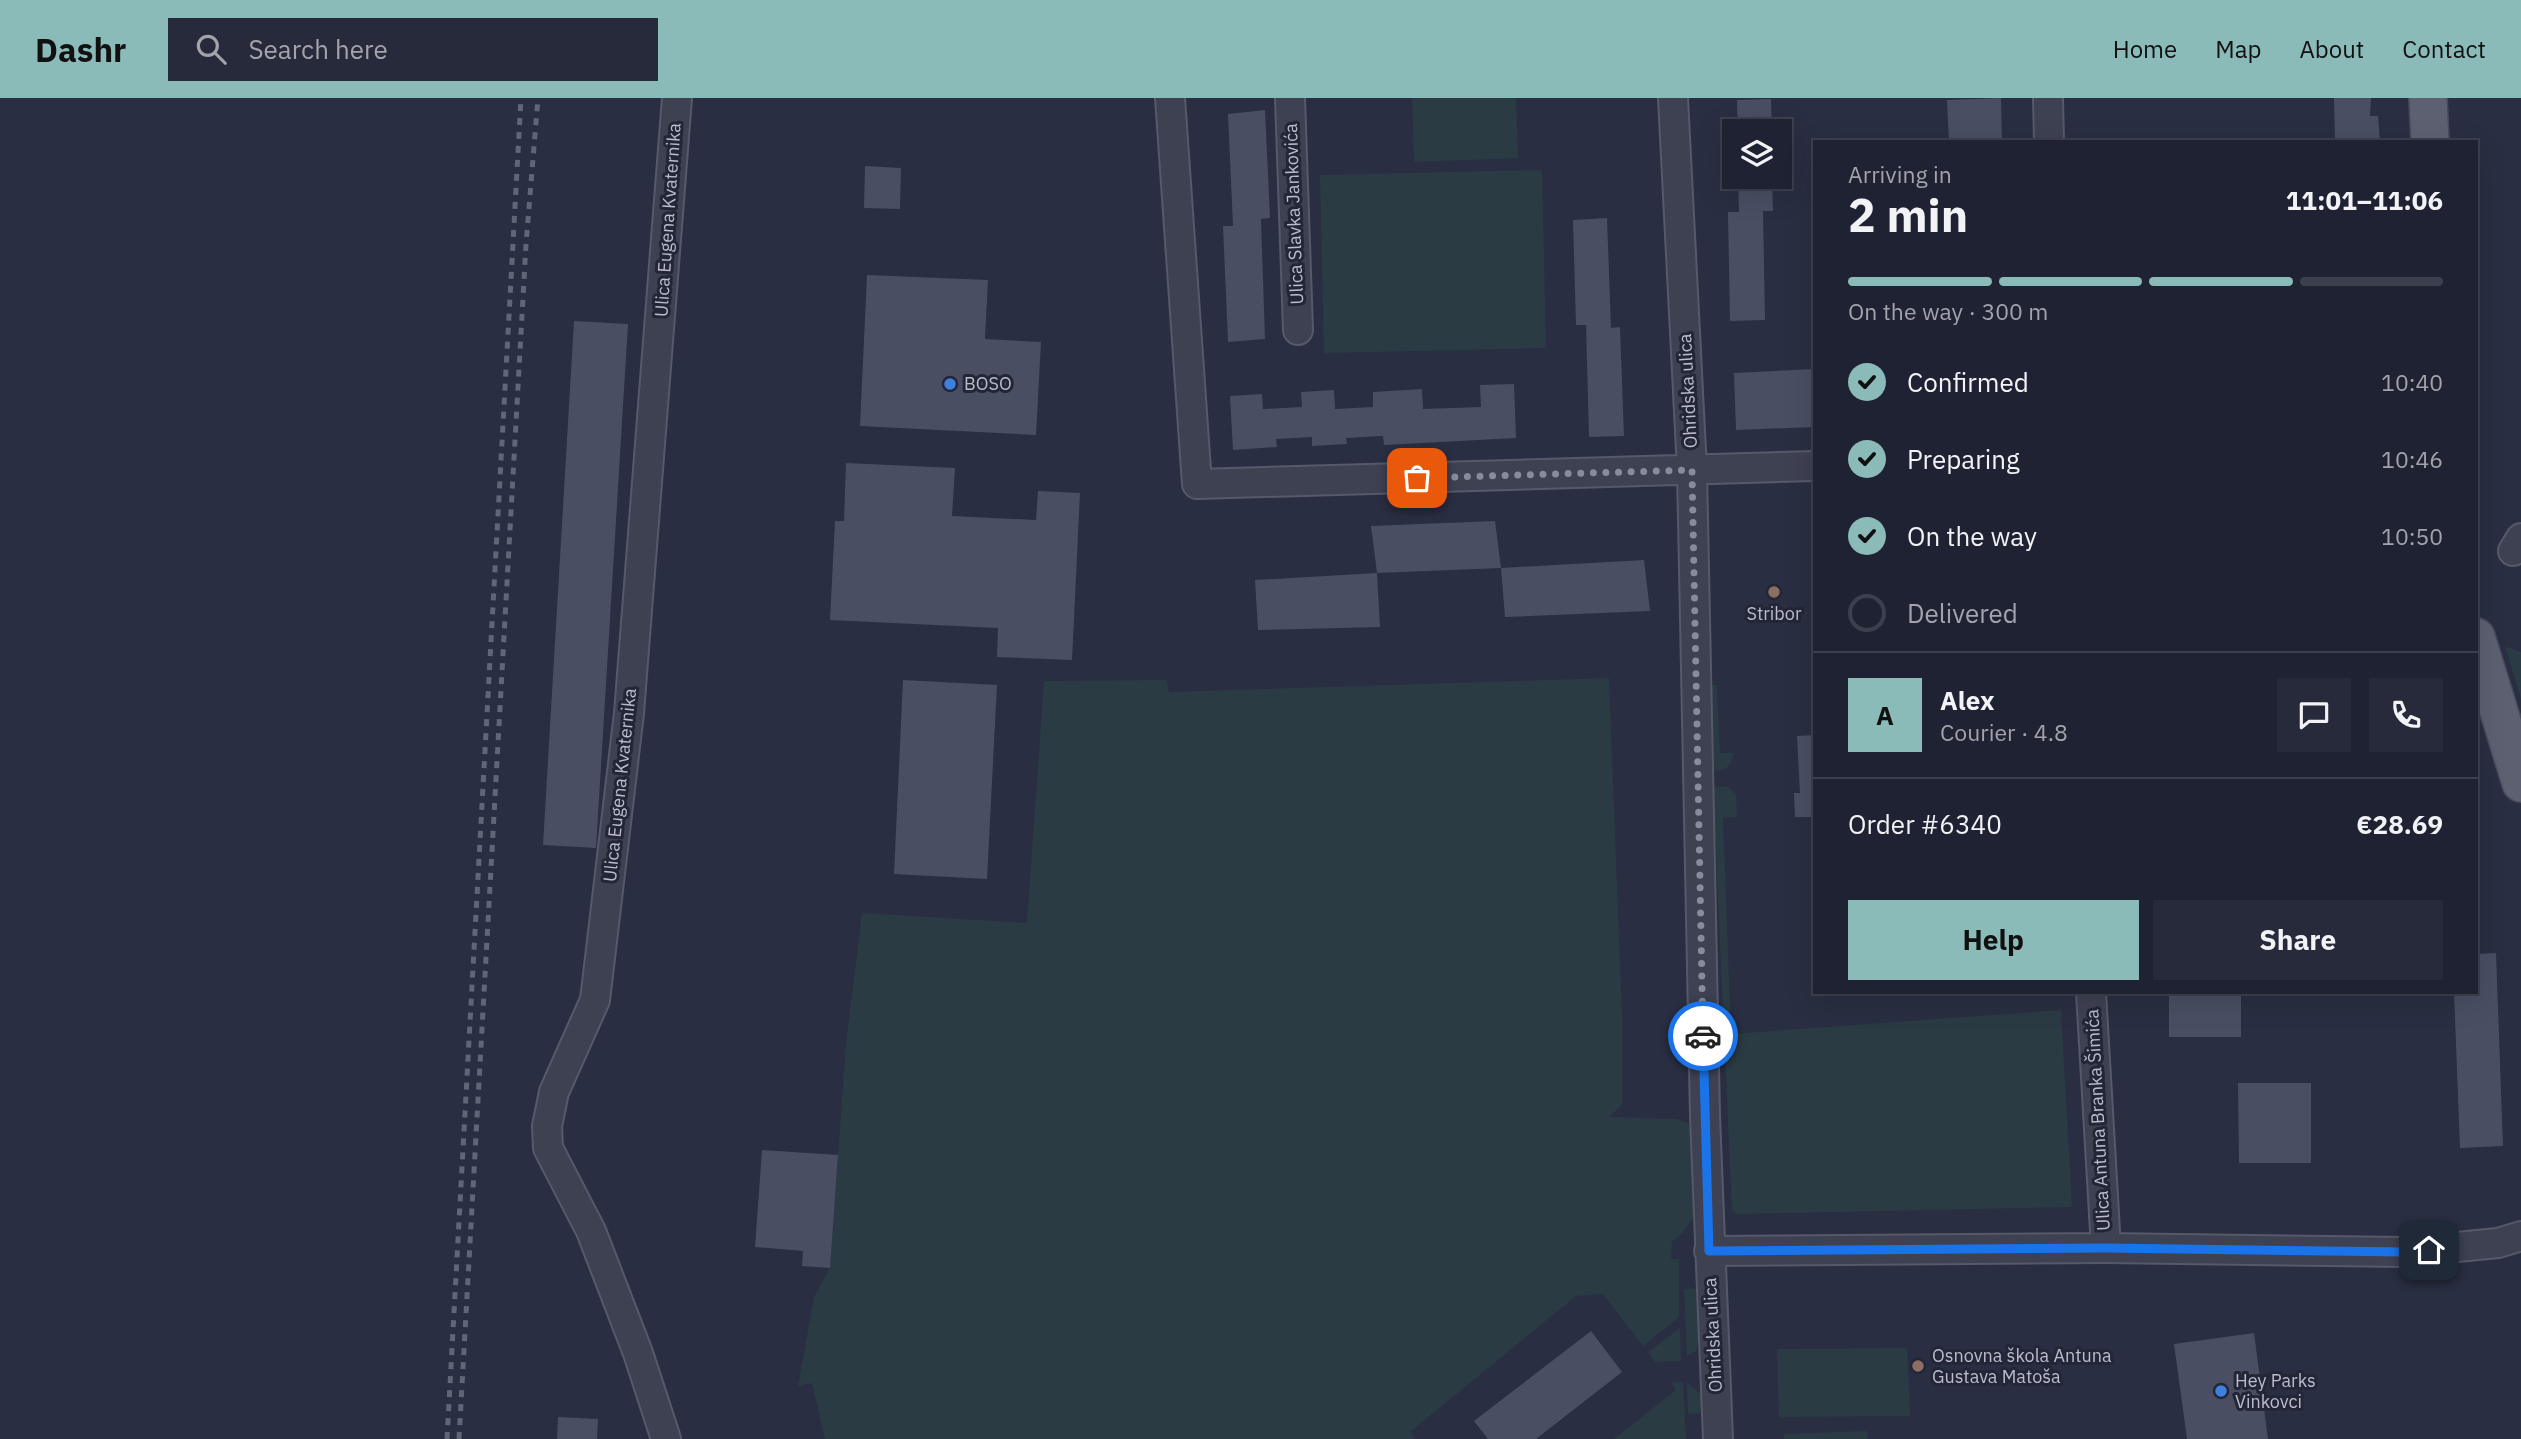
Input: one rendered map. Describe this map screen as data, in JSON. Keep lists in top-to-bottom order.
{
  "streets": {
    "street": [
      "Ulica Slavka Jankovića",
      "Ulica Eugena Kvaternika",
      "Ohridska ulica",
      "Ulica Antuna Branka Šimića"
    ]
  },
  "places": [
    "BOSO",
    "Stribor",
    "Osnovna škola Antuna Gustava Matoša",
    "Hey Parks Vinkovci"
  ],
  "page": {
    "header": "Dashr",
    "search": "Search here",
    "nav": [
      "Home",
      "Map",
      "About",
      "Contact"
    ],
    "heading": ["2 min", "Arriving in", "11:01–11:06"],
    "panel": [
      "Alex",
      "Courier · 4.8",
      "Order #6340",
      "€28.69"
    ],
    "bar": "On the way · 300 m",
    "list": [
      ["Confirmed", "10:40"],
      ["Preparing", "10:46"],
      ["On the way", "10:50"],
      "Delivered"
    ],
    "round": "A",
    "buttons": ["Help", "Share"]
  }
}
